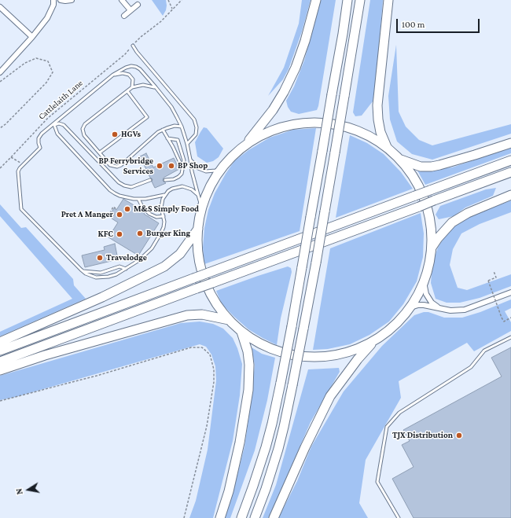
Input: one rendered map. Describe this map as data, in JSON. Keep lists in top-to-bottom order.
{
  "streets": {
    "path": ["Cattlelaith Lane"]
  },
  "places": [
    "HGVs",
    "BP Ferrybridge Services",
    "BP Shop",
    "M&S Simply Food",
    "Pret A Manger",
    "Burger King",
    "KFC",
    "Travelodge",
    "TJX Distribution"
  ],
  "scale_bar": "100 m",
  "north": "left"
}
